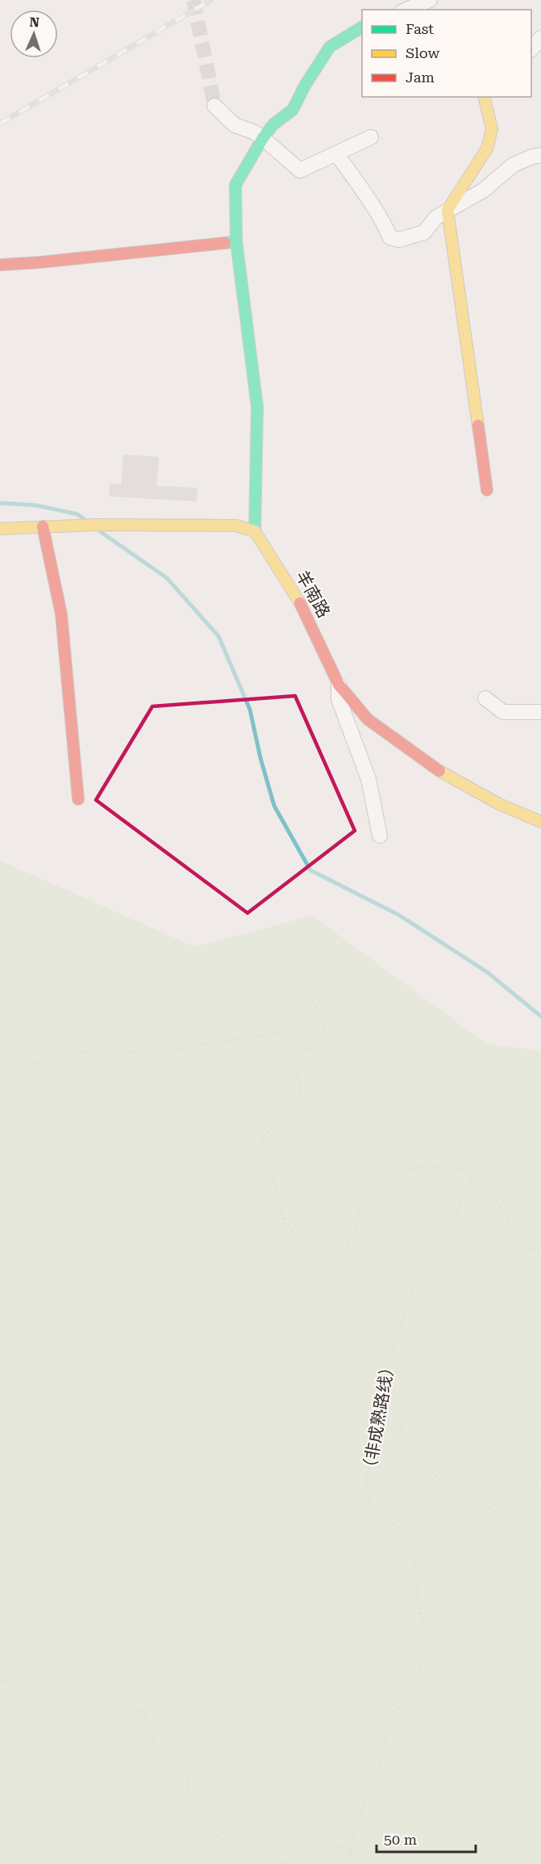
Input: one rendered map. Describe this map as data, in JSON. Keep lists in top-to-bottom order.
{
  "streets": {
    "street": ["羊南路"],
    "path": ["（非成熟路线）"]
  },
  "legend": ["Fast", "Slow", "Jam"],
  "scale_bar": "50 m",
  "north": "top"
}
